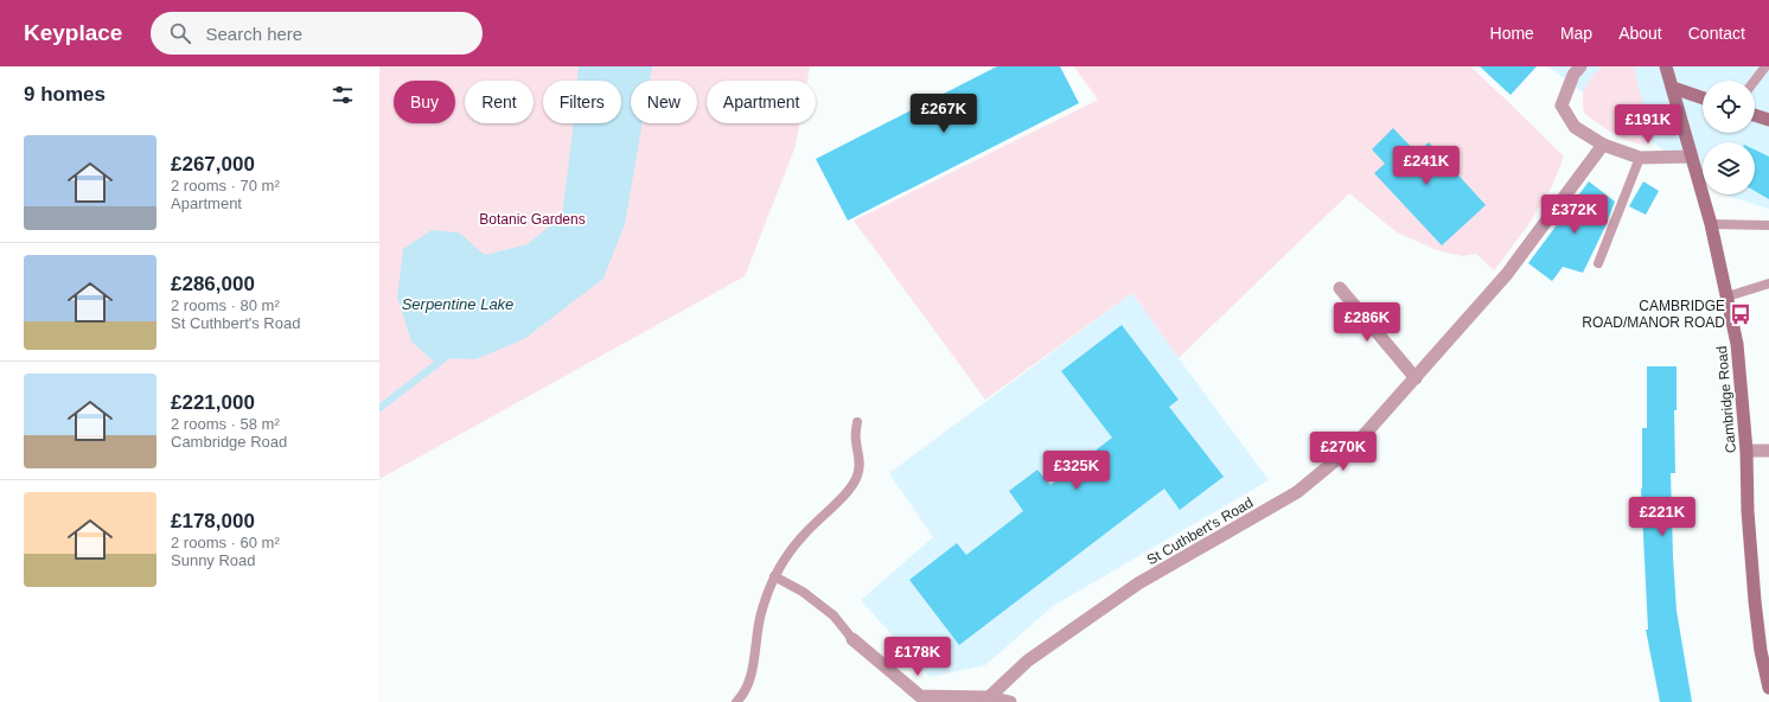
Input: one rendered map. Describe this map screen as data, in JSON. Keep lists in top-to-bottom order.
{
  "streets": {
    "main road": ["Cambridge Road"],
    "street": ["St Cuthbert's Road"]
  },
  "water": ["Serpentine Lake"],
  "parks": ["Botanic Gardens"],
  "places": {
    "bus stop": ["CAMBRIDGE ROAD/MANOR ROAD"]
  },
  "page": {
    "header": "Keyplace",
    "search": "Search here",
    "nav": [
      "Home",
      "Map",
      "About",
      "Contact"
    ],
    "heading": "9 homes",
    "chip": [
      "Buy",
      "Rent",
      "Filters",
      "New",
      "Apartment"
    ],
    "price": [
      "£267K",
      "£191K",
      "£241K",
      "£372K",
      "£286K",
      "£270K",
      "£325K",
      "£221K",
      "£178K"
    ],
    "list": [
      {
        "name": "£267,000",
        "note": "2 rooms · 70 m² · Apartment"
      },
      {
        "name": "£286,000",
        "note": "2 rooms · 80 m² · St Cuthbert's Road"
      },
      {
        "name": "£221,000",
        "note": "2 rooms · 58 m² · Cambridge Road"
      },
      {
        "name": "£178,000",
        "note": "2 rooms · 60 m² · Sunny Road"
      }
    ]
  }
}
